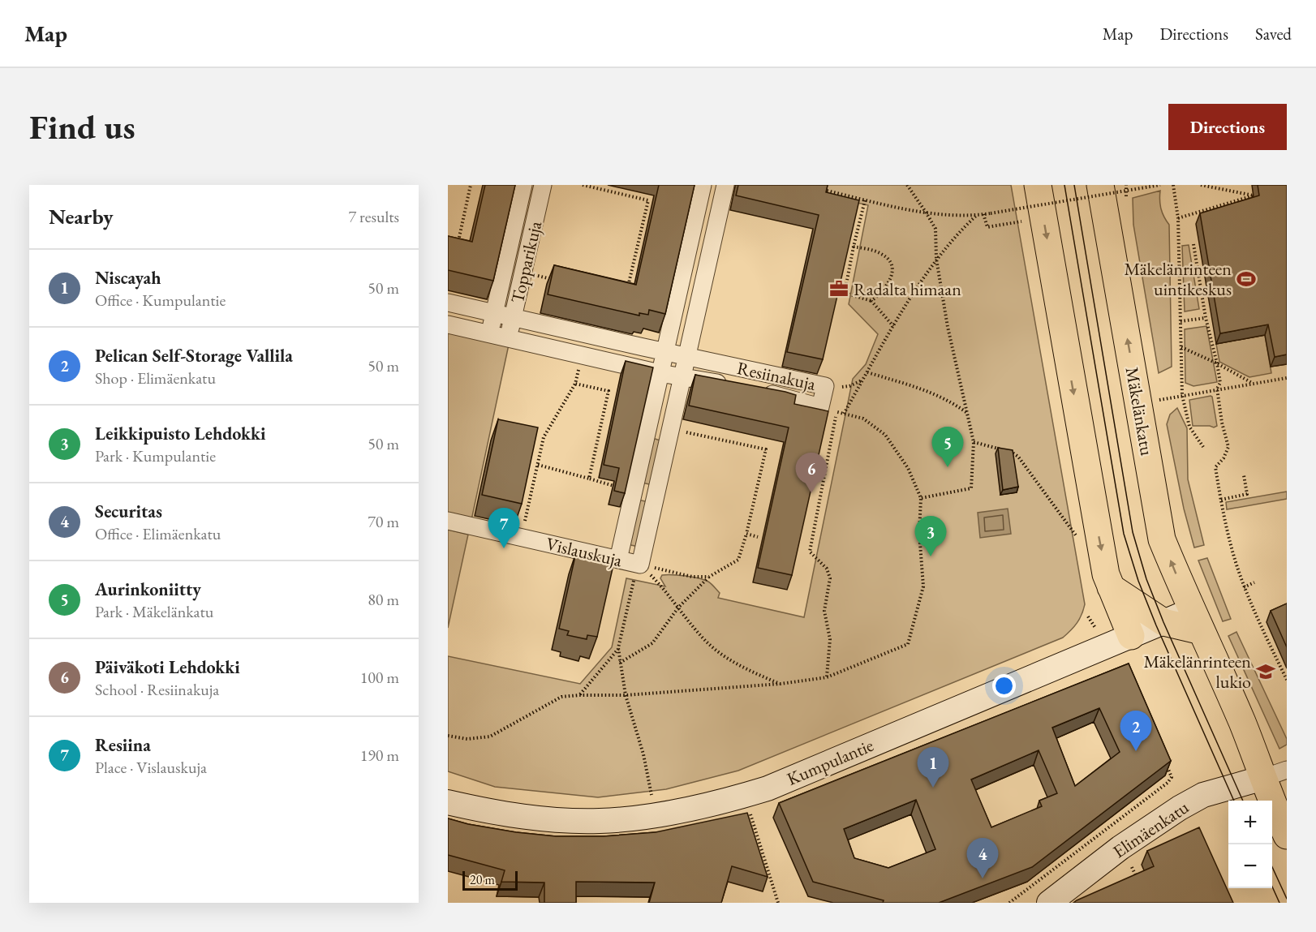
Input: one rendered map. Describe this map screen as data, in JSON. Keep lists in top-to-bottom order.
{
  "streets": {
    "main road": ["Mäkelänkatu", "Kumpulantie", "Elimäenkatu"],
    "street": ["Topparikuja", "Resiinakuja", "Vislauskuja"]
  },
  "crossings": [
    ["Topparikuja", "Resiinakuja"],
    ["Resiinakuja", "Vislauskuja"],
    ["Mäkelänkatu", "Elimäenkatu"]
  ],
  "places": {
    "sports": ["Mäkelänrinteen uintikeskus"],
    "office": ["Radalta himaan"],
    "school or university": ["Mäkelänrinteen lukio"]
  },
  "scale_bar": "20 m",
  "page": {
    "header": "Map",
    "nav": ["Map", "Directions", "Saved"],
    "buttons": "Directions",
    "title": "Find us",
    "heading": ["Nearby", "7 results"],
    "list": [
      {
        "mark": "1",
        "name": "Niscayah",
        "note": "Office · Kumpulantie",
        "value": "50 m"
      },
      {
        "mark": "2",
        "name": "Pelican Self-Storage Vallila",
        "note": "Shop · Elimäenkatu",
        "value": "50 m"
      },
      {
        "mark": "3",
        "name": "Leikkipuisto Lehdokki",
        "note": "Park · Kumpulantie",
        "value": "50 m"
      },
      {
        "mark": "4",
        "name": "Securitas",
        "note": "Office · Elimäenkatu",
        "value": "70 m"
      },
      {
        "mark": "5",
        "name": "Aurinkoniitty",
        "note": "Park · Mäkelänkatu",
        "value": "80 m"
      },
      {
        "mark": "6",
        "name": "Päiväkoti Lehdokki",
        "note": "School · Resiinakuja",
        "value": "100 m"
      },
      {
        "mark": "7",
        "name": "Resiina",
        "note": "Place · Vislauskuja",
        "value": "190 m"
      }
    ],
    "pins": [
      "5",
      "6",
      "7",
      "3",
      "2",
      "1",
      "4"
    ],
    "map_buttons": ["+", "−"],
    "scale": "20 m"
  }
}
